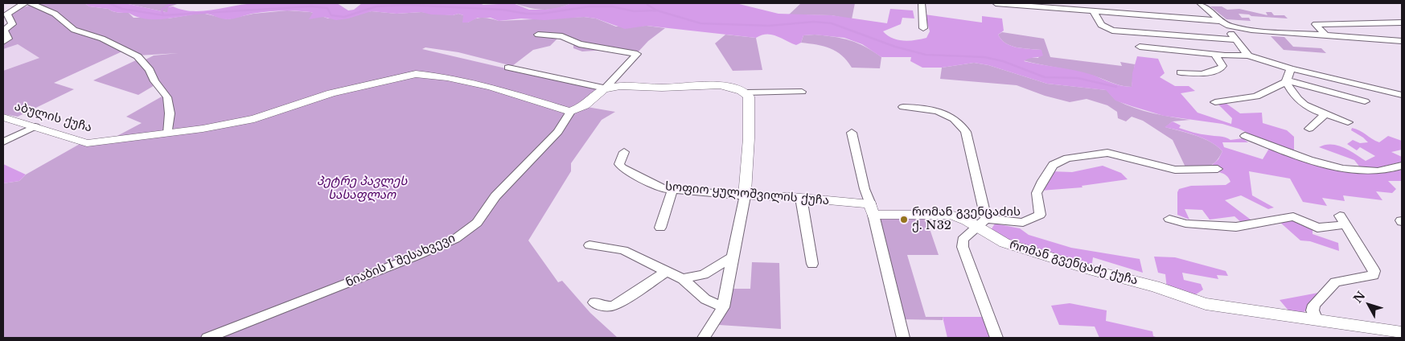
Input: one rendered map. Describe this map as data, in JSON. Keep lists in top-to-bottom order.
{
  "streets": {
    "street": [
      "აბულის ქუჩა",
      "სოფიო ყულოშვილის ქუჩა",
      "ნიაბის I შესახვევი",
      "რომან გვენცაძე ქუჩა"
    ]
  },
  "crossings": [
    ["აბულის ქუჩა", "ნიაბის I შესახვევი"],
    ["სოფიო ყულოშვილის ქუჩა", "რომან გვენცაძე ქუჩა"]
  ],
  "parks": ["პეტრე პავლეს სასაფლაო"],
  "places": ["რომან გვენცაძის ქ. N32"],
  "north": "top left"
}
